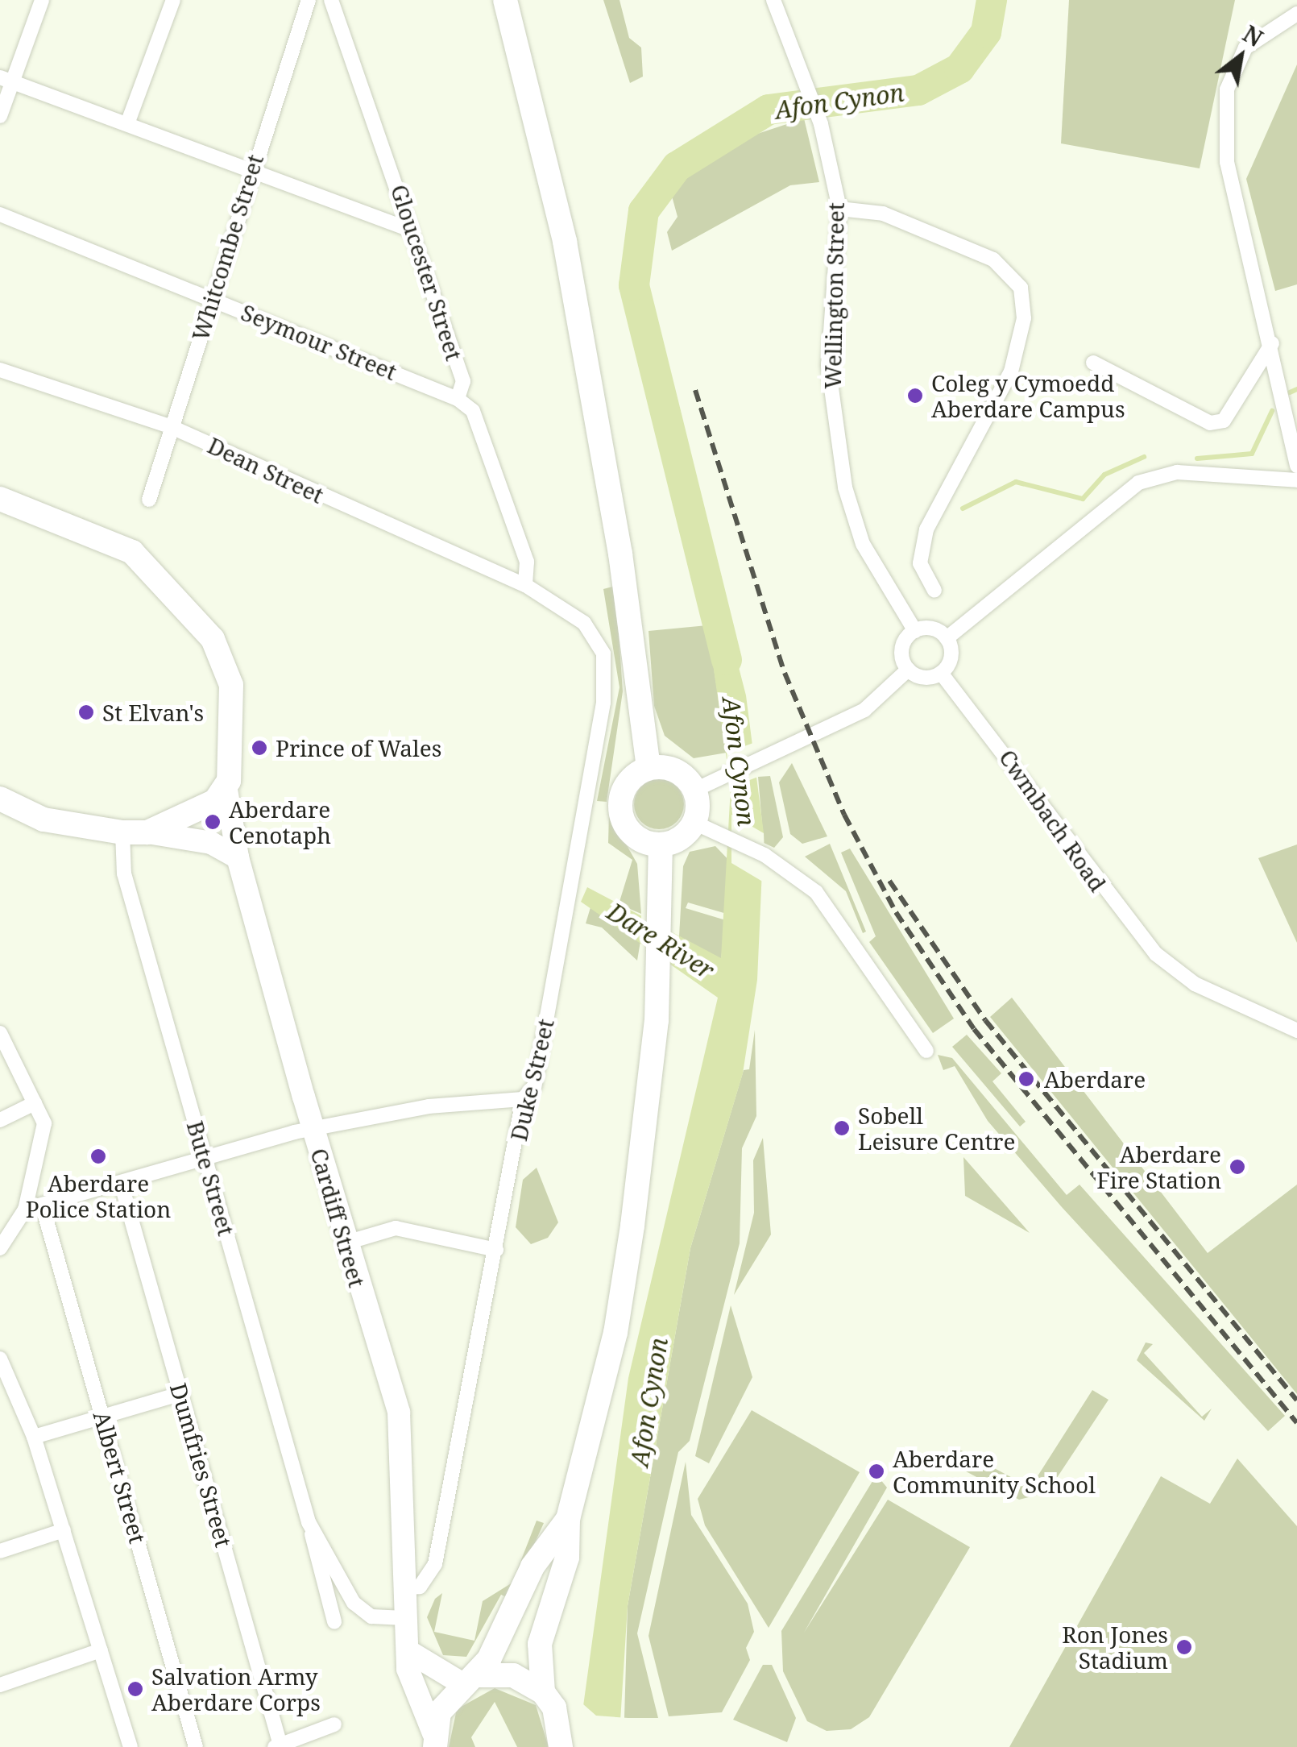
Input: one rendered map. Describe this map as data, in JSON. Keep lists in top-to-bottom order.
{
  "streets": {
    "main road": ["Cardiff Street"],
    "street": [
      "Whitcombe Street",
      "Gloucester Street",
      "Wellington Street",
      "Seymour Street",
      "Dean Street",
      "Cwmbach Road",
      "Duke Street",
      "Bute Street",
      "Dumfries Street",
      "Albert Street"
    ]
  },
  "crossings": [
    ["Whitcombe Street", "Seymour Street"],
    ["Whitcombe Street", "Dean Street"],
    ["Gloucester Street", "Seymour Street"],
    ["Wellington Street", "Cwmbach Road"],
    ["Dean Street", "Duke Street"],
    ["Duke Street", "Cardiff Street"],
    ["Bute Street", "Cardiff Street"]
  ],
  "water": ["Afon Cynon", "Dare River"],
  "places": [
    "Coleg y Cymoedd Aberdare Campus",
    "St Elvan's",
    "Prince of Wales",
    "Aberdare Cenotaph",
    "Aberdare",
    "Sobell Leisure Centre",
    "Aberdare Police Station",
    "Aberdare Fire Station",
    "Aberdare Community School",
    "Ron Jones Stadium",
    "Salvation Army Aberdare Corps"
  ],
  "north": "top right"
}
